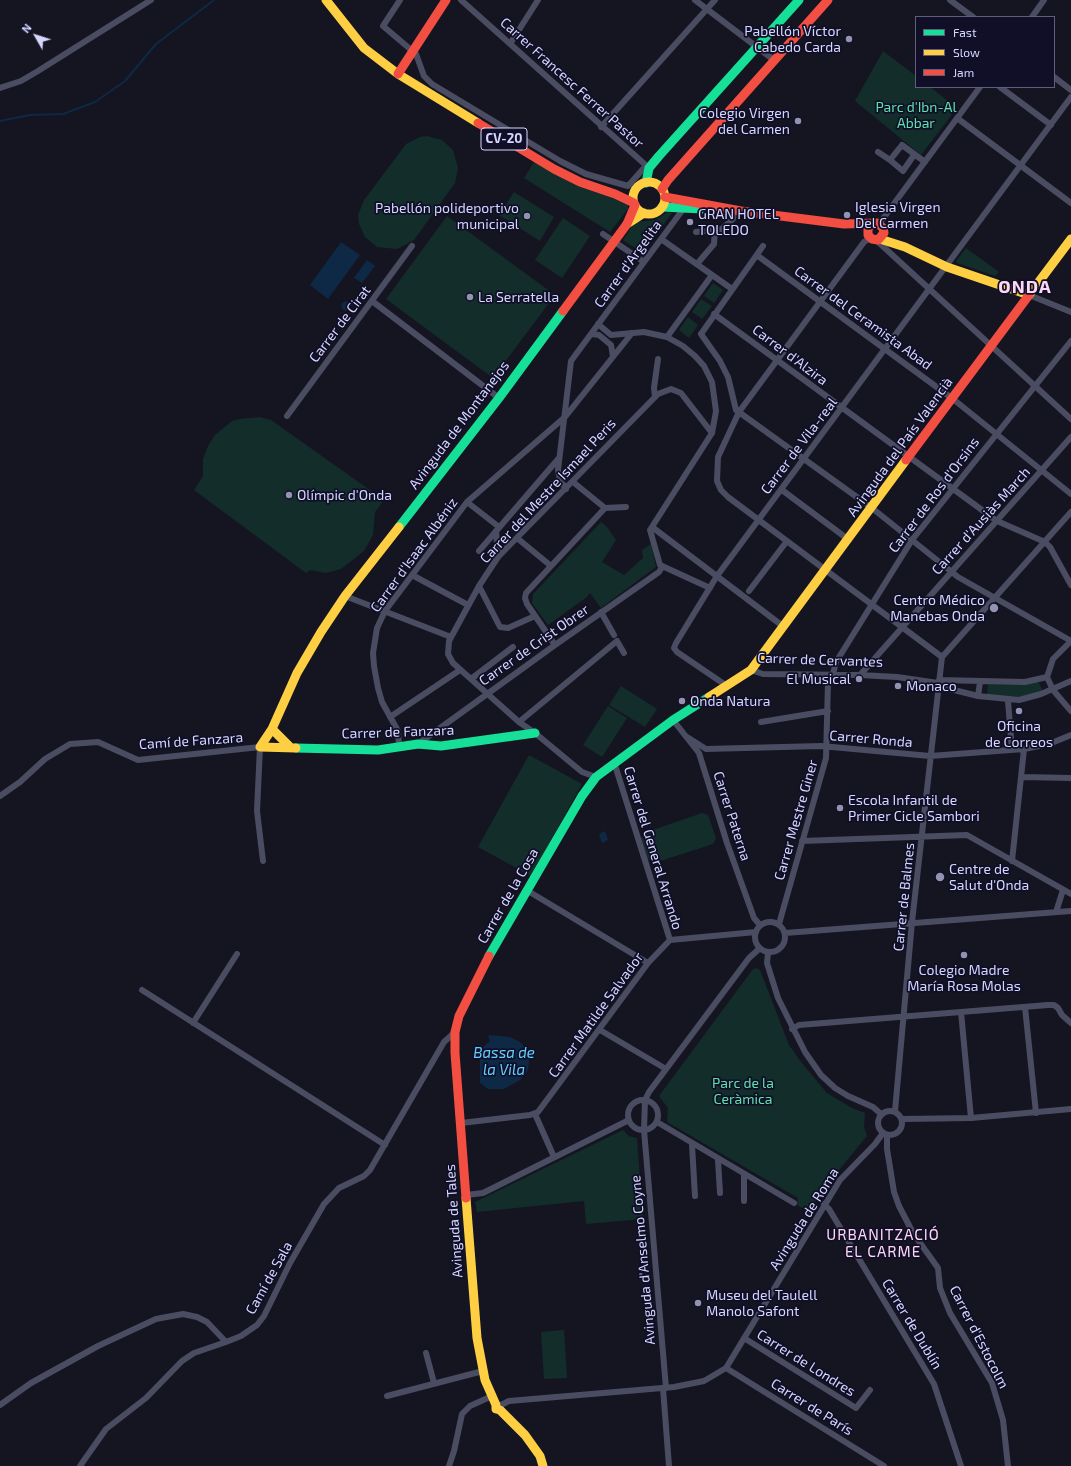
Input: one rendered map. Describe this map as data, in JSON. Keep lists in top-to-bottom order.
{
  "streets": {
    "main road": [
      "CV-20",
      "Avinguda de Montanejos",
      "Avinguda del País Valencià",
      "Carrer de Cervantes",
      "Carrer de Fanzara",
      "Carrer de la Cosa",
      "Avinguda de Tales"
    ],
    "street": [
      "Carrer Francesc Ferrer Pastor",
      "Carrer d'Argelita",
      "Carrer del Ceramista Abad",
      "Carrer de Cirat",
      "Carrer d'Alzira",
      "Carrer de Vila-real",
      "Carrer del Mestre Ismael Peris",
      "Carrer de Ros d'Orsins",
      "Carrer d'Ausiàs March",
      "Carrer d'Isaac Albéniz",
      "Carrer de Crist Obrer",
      "Carrer Ronda",
      "Camí de Fanzara",
      "Carrer Paterna",
      "Carrer Mestre Giner",
      "Carrer del General Arrando",
      "Carrer de Balmes",
      "Carrer Matilde Salvador",
      "Avinguda de Roma",
      "Avinguda d'Anselmo Coyne",
      "Camí de Sala",
      "Carrer de Dublín",
      "Carrer d'Estocolm",
      "Carrer de Londres",
      "Carrer de París"
    ]
  },
  "crossings": [
    ["CV-20", "Avinguda de Montanejos"],
    ["Carrer d'Argelita", "Carrer del Mestre Ismael Peris"],
    ["Carrer d'Argelita", "Carrer d'Isaac Albéniz"],
    ["Carrer del Ceramista Abad", "Carrer de Vila-real"],
    ["Carrer del Ceramista Abad", "Avinguda del País Valencià"],
    ["Carrer del Ceramista Abad", "Carrer de Ros d'Orsins"],
    ["Carrer del Ceramista Abad", "Carrer d'Ausiàs March"],
    ["Carrer d'Alzira", "Carrer de Vila-real"],
    ["Carrer d'Alzira", "Avinguda del País Valencià"],
    ["Carrer d'Alzira", "Carrer de Ros d'Orsins"],
    ["Carrer d'Alzira", "Carrer d'Ausiàs March"],
    ["Avinguda de Montanejos", "Carrer de Fanzara"],
    ["Avinguda de Montanejos", "Camí de Fanzara"],
    ["Carrer de Vila-real", "Carrer de Cervantes"],
    ["Carrer de Vila-real", "Carrer de la Cosa"],
    ["Avinguda del País Valencià", "Carrer de Cervantes"],
    ["Carrer del Mestre Ismael Peris", "Carrer de Crist Obrer"],
    ["Carrer del Mestre Ismael Peris", "Carrer de Fanzara"],
    ["Carrer del Mestre Ismael Peris", "Carrer de la Cosa"],
    ["Carrer de Ros d'Orsins", "Carrer de Cervantes"],
    ["Carrer de Ros d'Orsins", "Carrer Mestre Giner"],
    ["Carrer d'Ausiàs March", "Carrer de Cervantes"],
    ["Carrer d'Isaac Albéniz", "Carrer de Fanzara"],
    ["Carrer de Crist Obrer", "Carrer de Fanzara"],
    ["Carrer de Cervantes", "Carrer Mestre Giner"],
    ["Carrer de Cervantes", "Carrer de la Cosa"],
    ["Carrer de Cervantes", "Carrer de Balmes"],
    ["Carrer de Fanzara", "Camí de Fanzara"],
    ["Carrer Ronda", "Carrer Paterna"],
    ["Carrer Ronda", "Carrer Mestre Giner"],
    ["Carrer Ronda", "Carrer de Balmes"],
    ["Carrer Paterna", "Carrer Mestre Giner"],
    ["Carrer Paterna", "Carrer de la Cosa"],
    ["Carrer del General Arrando", "Carrer de la Cosa"],
    ["Carrer del General Arrando", "Carrer Matilde Salvador"],
    ["Carrer de la Cosa", "Avinguda de Tales"],
    ["Carrer de la Cosa", "Camí de Sala"],
    ["Carrer de Balmes", "Avinguda de Roma"],
    ["Carrer de Balmes", "Carrer d'Estocolm"],
    ["Avinguda de Roma", "Carrer de Dublín"],
    ["Avinguda de Roma", "Carrer d'Estocolm"],
    ["Avinguda de Roma", "Carrer de Londres"],
    ["Avinguda de Roma", "Carrer de París"]
  ],
  "districts": ["ONDA", "URBANITZACIÓ EL CARME"],
  "water": ["Bassa de la Vila"],
  "parks": ["Parc d'Ibn-Al Abbar", "Parc de la Ceràmica"],
  "places": [
    "Pabellón Víctor Cabedo Carda",
    "Colegio Virgen del Carmen",
    "Iglesia Virgen Del Carmen",
    "Pabellón polideportivo municipal",
    "GRAN HOTEL TOLEDO",
    "La Serratella",
    "Olímpic d'Onda",
    "Centro Médico Manebas Onda",
    "El Musical",
    "Monaco",
    "Onda Natura",
    "Oficina de Correos",
    "Escola Infantil de Primer Cicle Sambori",
    "Centre de Salut d'Onda",
    "Colegio Madre María Rosa Molas",
    "Museu del Taulell Manolo Safont"
  ],
  "legend": ["Fast", "Slow", "Jam"],
  "north": "top left"
}
